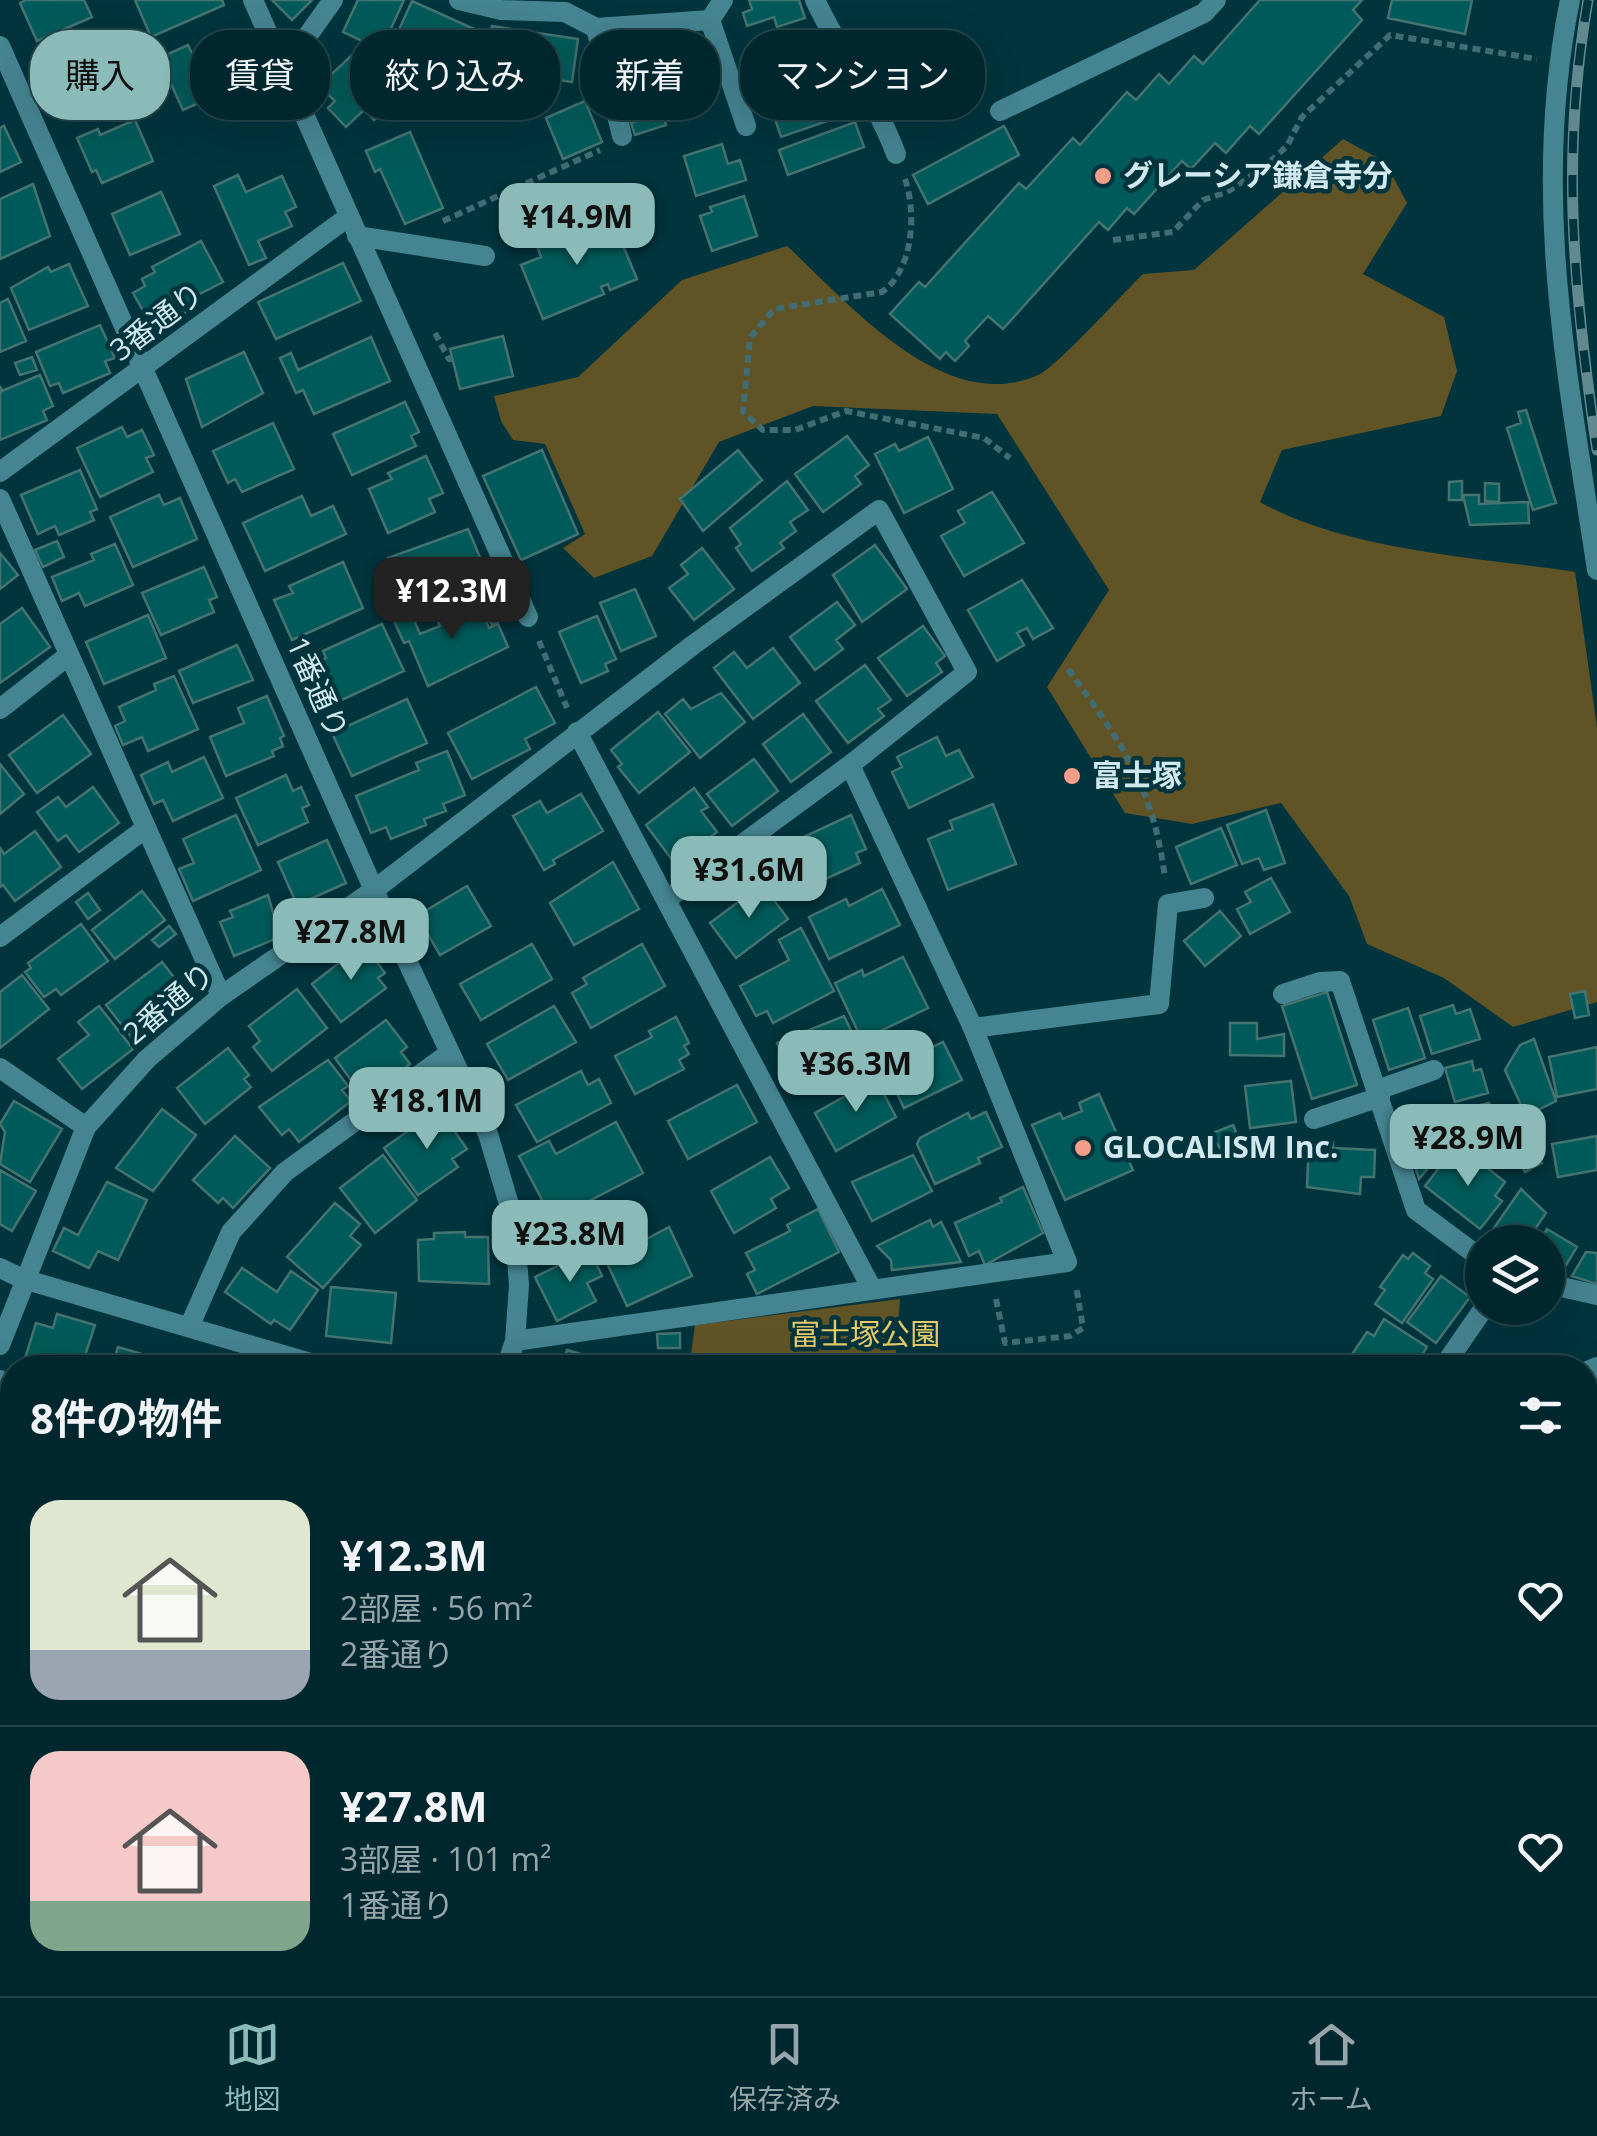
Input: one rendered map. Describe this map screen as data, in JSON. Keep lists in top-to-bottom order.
{
  "streets": {
    "street": ["3番通り", "1番通り", "2番通り"]
  },
  "crossings": [
    ["3番通り", "1番通り"],
    ["1番通り", "2番通り"]
  ],
  "parks": ["富士塚公園"],
  "places": ["グレーシア鎌倉寺分", "富士塚", "GLOCALISM Inc."],
  "page": {
    "chip": [
      "購入",
      "賃貸",
      "絞り込み",
      "新着",
      "マンション"
    ],
    "price": [
      "¥14.9M",
      "¥12.3M",
      "¥31.6M",
      "¥27.8M",
      "¥36.3M",
      "¥18.1M",
      "¥28.9M",
      "¥23.8M"
    ],
    "heading": "8件の物件",
    "list": [
      {
        "name": "¥12.3M",
        "note": "2部屋 · 56 m² · 2番通り"
      },
      {
        "name": "¥27.8M",
        "note": "3部屋 · 101 m² · 1番通り"
      }
    ],
    "tabs": ["地図", "保存済み", "ホーム"]
  }
}
